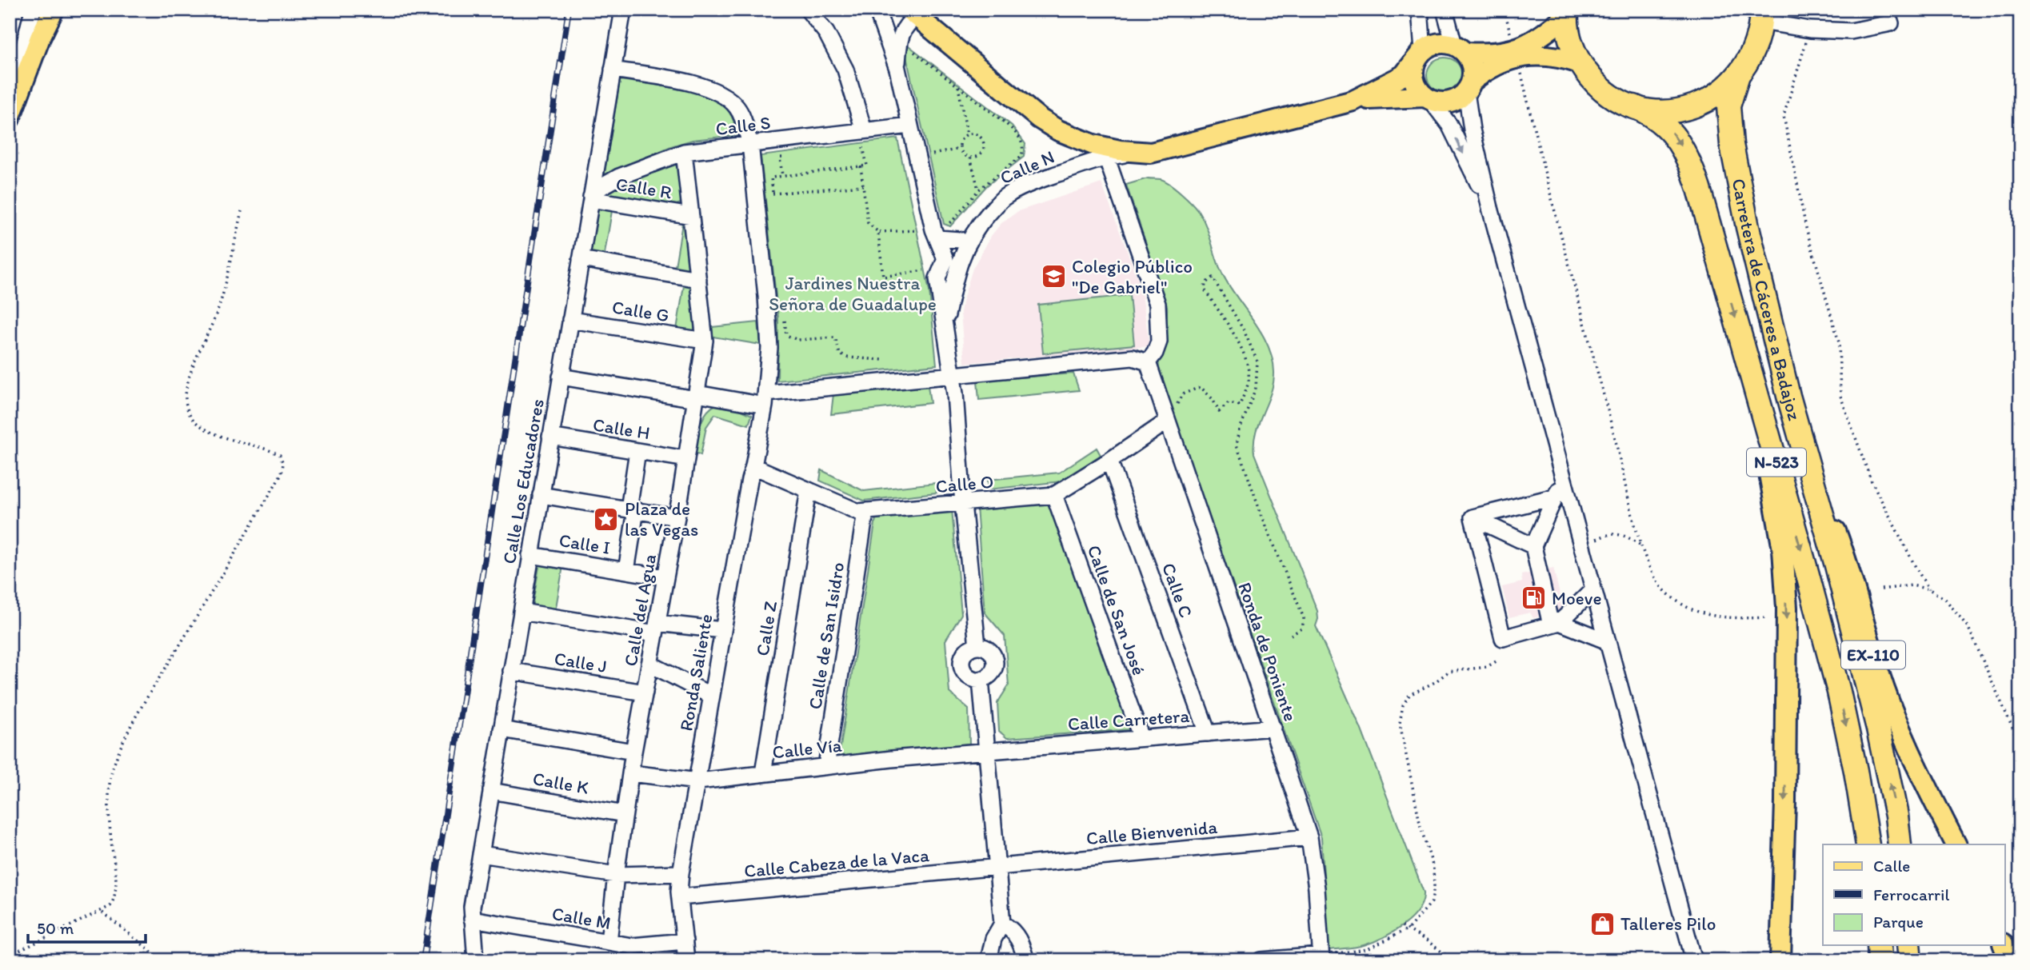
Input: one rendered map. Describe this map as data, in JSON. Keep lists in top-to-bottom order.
{
  "streets": {
    "highway": ["Carretera de Cáceres a Badajoz", "N-523"],
    "main road": ["EX-110"],
    "street": [
      "Calle S",
      "Calle N",
      "Calle R",
      "Calle G",
      "Calle H",
      "Calle Los Educadores",
      "Calle O",
      "Calle I",
      "Calle C",
      "Calle del Agua",
      "Calle de San José",
      "Calle Z",
      "Calle de San Isidro",
      "Ronda de Poniente",
      "Calle J",
      "Ronda Saliente",
      "Calle Carretera",
      "Calle Vía",
      "Calle K",
      "Calle Bienvenida",
      "Calle Cabeza de la Vaca",
      "Calle M"
    ]
  },
  "crossings": [
    ["Calle S", "Calle R"],
    ["Calle S", "Calle Los Educadores"],
    ["Calle S", "Calle del Agua"],
    ["Calle S", "Ronda Saliente"],
    ["Calle R", "Calle Los Educadores"],
    ["Calle R", "Calle del Agua"],
    ["Carretera de Cáceres a Badajoz", "N-523"],
    ["Carretera de Cáceres a Badajoz", "EX-110"],
    ["Calle G", "Calle Los Educadores"],
    ["Calle G", "Calle del Agua"],
    ["Calle H", "Calle Los Educadores"],
    ["Calle H", "Calle del Agua"],
    ["Calle Los Educadores", "Calle I"],
    ["Calle Los Educadores", "Calle J"],
    ["Calle Los Educadores", "Ronda Saliente"],
    ["Calle Los Educadores", "Calle K"],
    ["Calle Los Educadores", "Calle M"],
    ["Calle O", "Calle C"],
    ["Calle O", "Calle de San José"],
    ["Calle O", "Calle Z"],
    ["Calle O", "Calle de San Isidro"],
    ["Calle O", "Ronda de Poniente"],
    ["Calle O", "Ronda Saliente"],
    ["Calle I", "Calle del Agua"],
    ["Calle C", "Calle Carretera"],
    ["Calle del Agua", "Calle J"],
    ["Calle del Agua", "Calle Vía"],
    ["Calle del Agua", "Calle K"],
    ["Calle del Agua", "Calle M"],
    ["Calle de San José", "Calle Carretera"],
    ["Calle Z", "Calle Vía"],
    ["Calle de San Isidro", "Calle Vía"],
    ["Ronda de Poniente", "Calle Carretera"],
    ["Ronda de Poniente", "Calle Bienvenida"],
    ["Ronda Saliente", "Calle Vía"],
    ["Ronda Saliente", "Calle Cabeza de la Vaca"],
    ["Ronda Saliente", "Calle M"],
    ["Calle Carretera", "Calle Vía"],
    ["Calle Bienvenida", "Calle Cabeza de la Vaca"]
  ],
  "parks": ["Jardines Nuestra Señora de Guadalupe"],
  "places": {
    "school or university": ["Colegio Público \"De Gabriel\""],
    "place": ["Plaza de las Vegas"],
    "fuel station": ["Moeve"],
    "shop": ["Talleres Pilo"]
  },
  "legend": ["Calle", "Ferrocarril", "Parque"],
  "scale_bar": "50 m"
}
